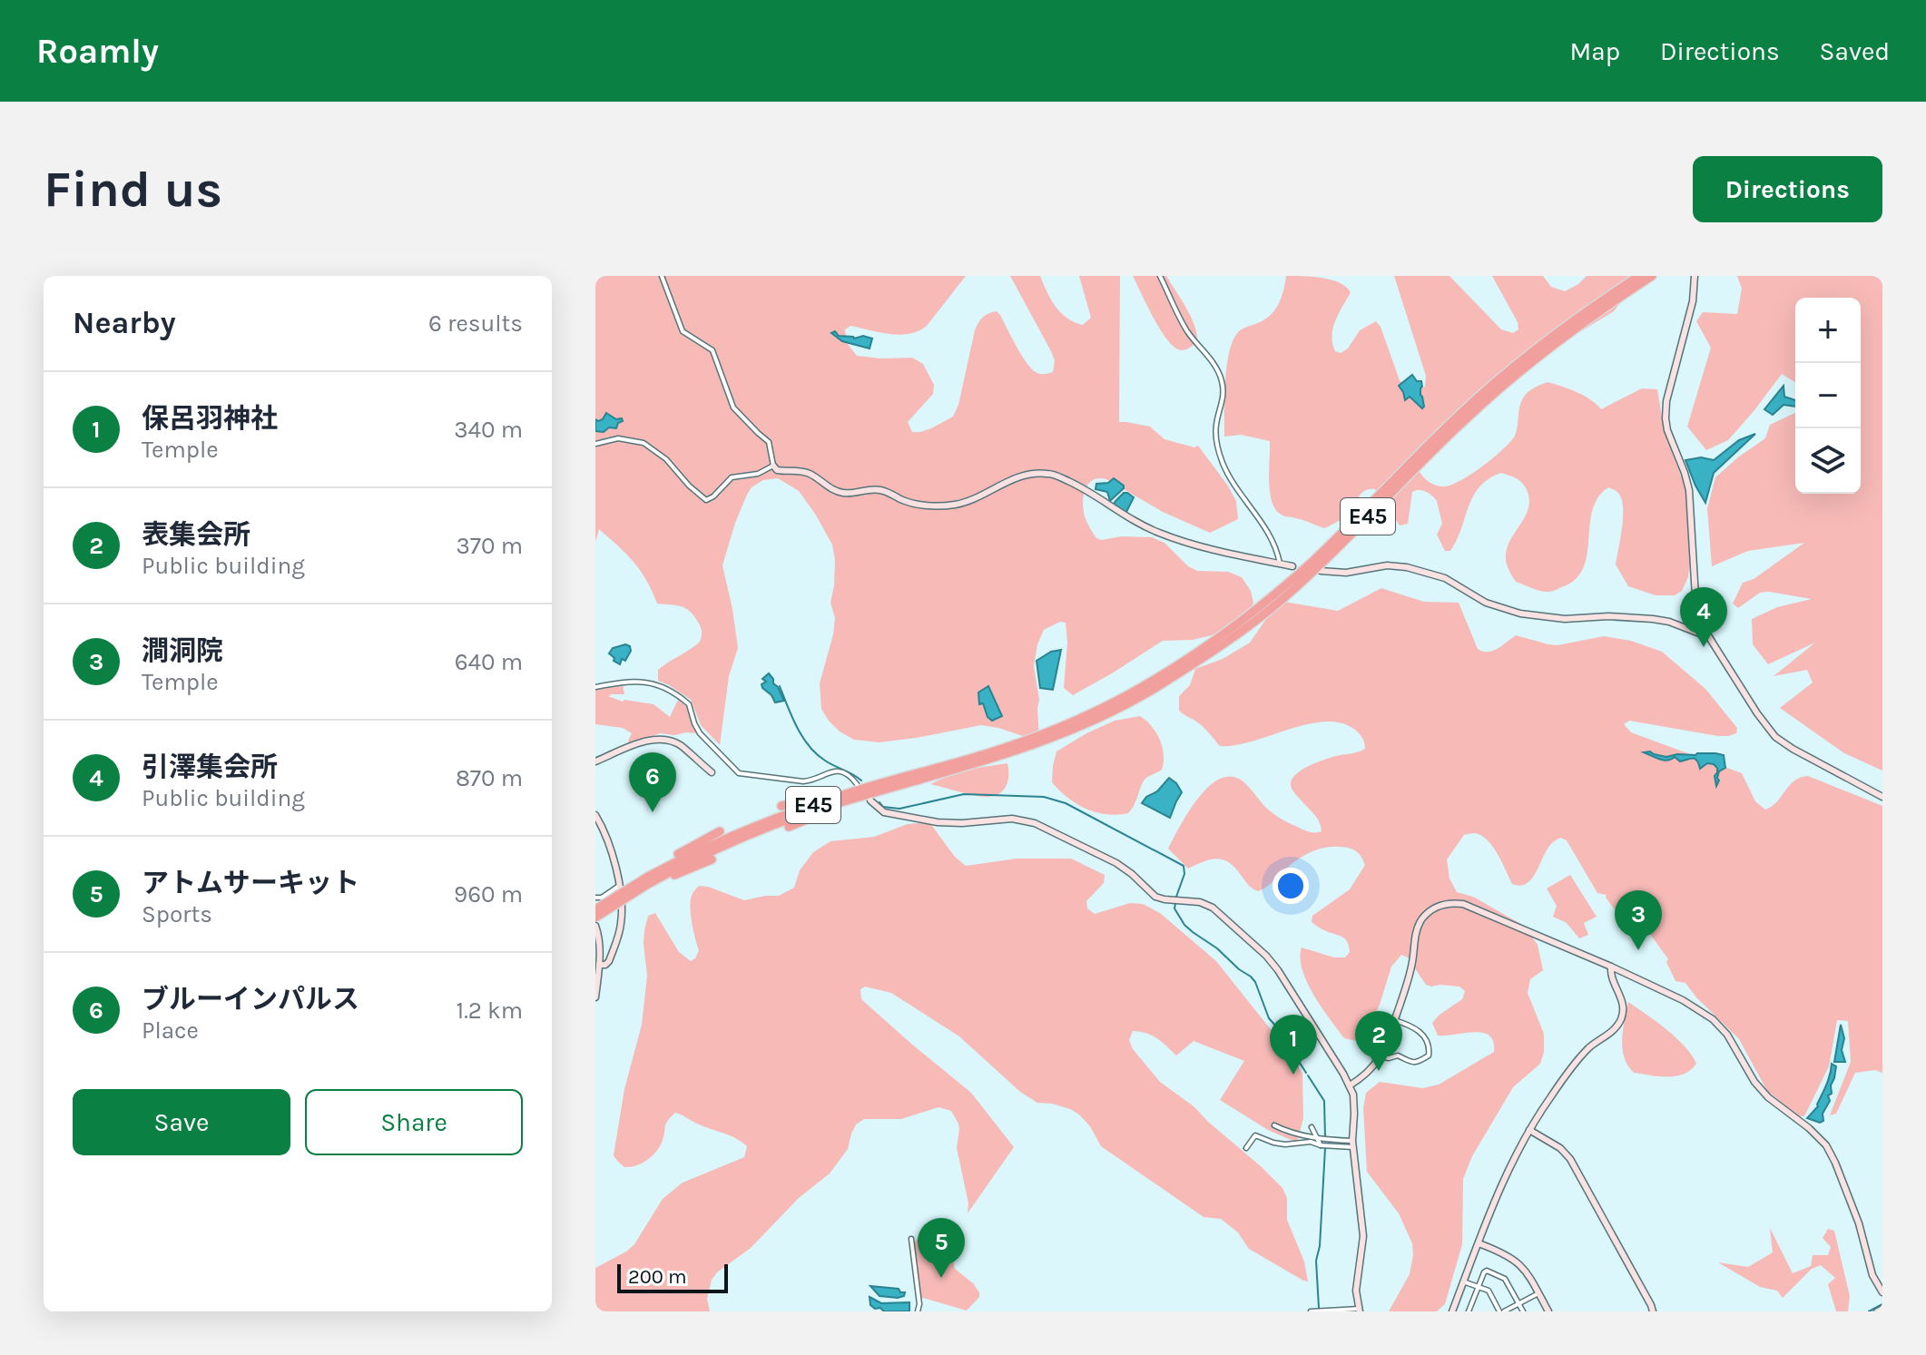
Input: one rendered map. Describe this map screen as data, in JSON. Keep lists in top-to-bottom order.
{
  "streets": {
    "highway": ["E45"]
  },
  "scale_bar": "200 m",
  "page": {
    "header": "Roamly",
    "nav": ["Map", "Directions", "Saved"],
    "buttons": [
      "Directions",
      ["Save", "Share"]
    ],
    "title": "Find us",
    "heading": ["Nearby", "6 results"],
    "map_buttons": ["+", "−"],
    "list": [
      {
        "mark": "1",
        "name": "保呂羽神社",
        "note": "Temple",
        "value": "340 m"
      },
      {
        "mark": "2",
        "name": "表集会所",
        "note": "Public building",
        "value": "370 m"
      },
      {
        "mark": "3",
        "name": "澗洞院",
        "note": "Temple",
        "value": "640 m"
      },
      {
        "mark": "4",
        "name": "引澤集会所",
        "note": "Public building",
        "value": "870 m"
      },
      {
        "mark": "5",
        "name": "アトムサーキット",
        "note": "Sports",
        "value": "960 m"
      },
      {
        "mark": "6",
        "name": "ブルーインパルス",
        "note": "Place",
        "value": "1.2 km"
      }
    ],
    "pins": [
      "4",
      "6",
      "3",
      "2",
      "1",
      "5"
    ],
    "scale": "200 m"
  }
}
